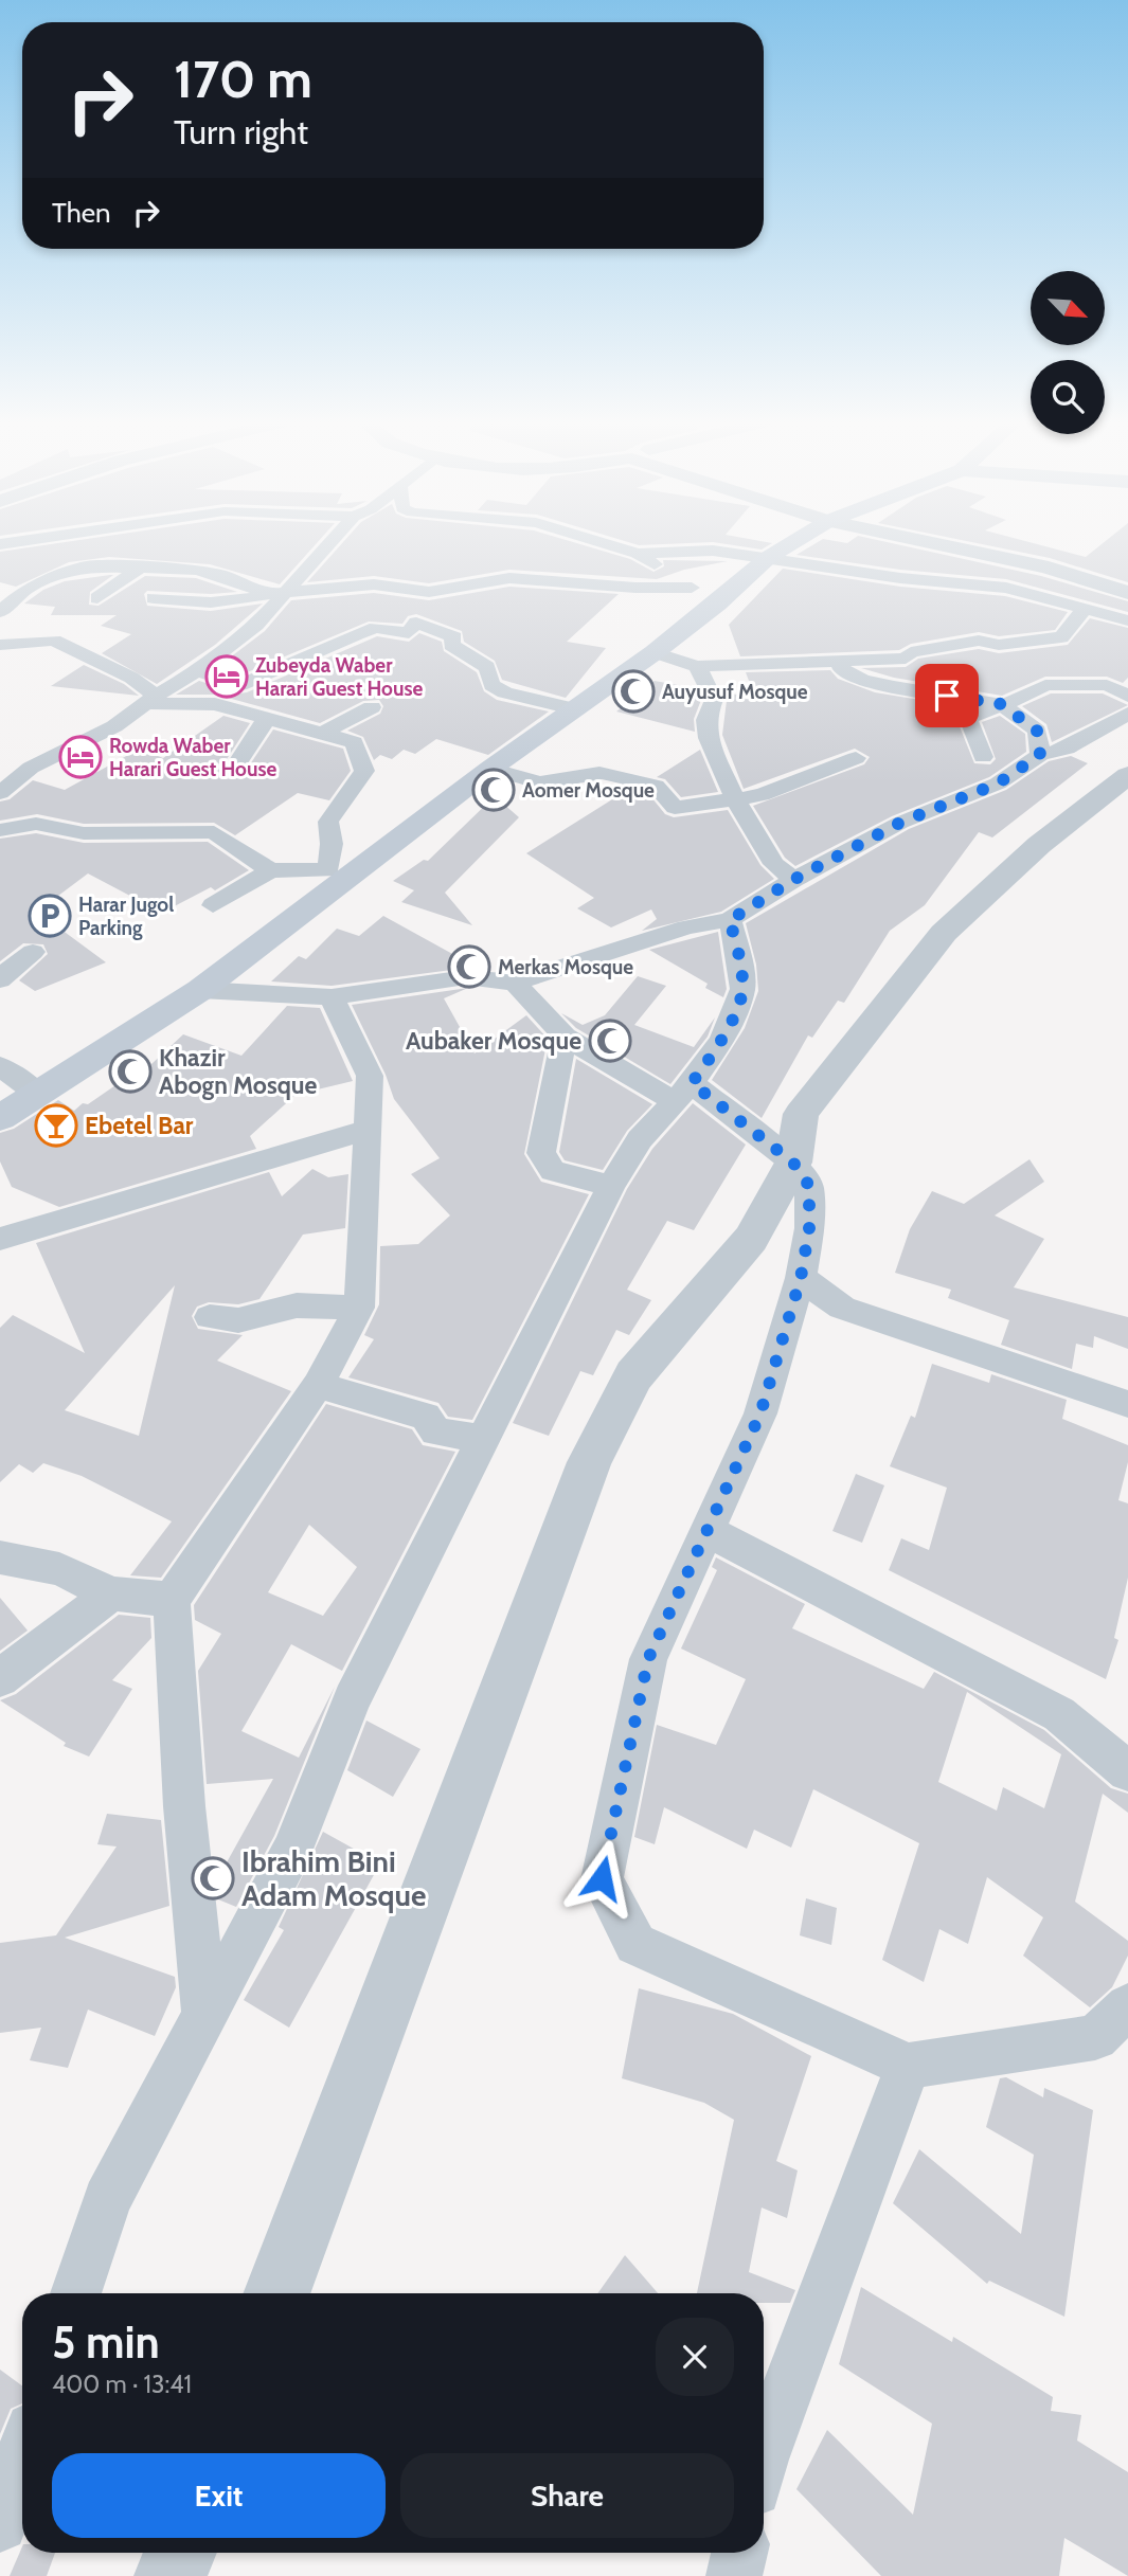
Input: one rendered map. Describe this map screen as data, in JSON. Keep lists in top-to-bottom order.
{
  "places": {
    "hotel": ["Zubeyda Waber Harari Guest House", "Rowda Waber Harari Guest House"],
    "mosque": [
      "Auyusuf Mosque",
      "Aomer Mosque",
      "Merkas Mosque",
      "Aubaker Mosque",
      "Khazir Abogn Mosque",
      "Ibrahim Bini Adam Mosque"
    ],
    "parking": ["Harar Jugol Parking"],
    "bar": ["Ebetel Bar"]
  },
  "north": "bottom right",
  "page": {
    "turn": ["170 m", "Turn right"],
    "then": "Then",
    "heading": ["5 min", "400 m · 13:41"],
    "buttons": ["Exit", "Share"]
  }
}
